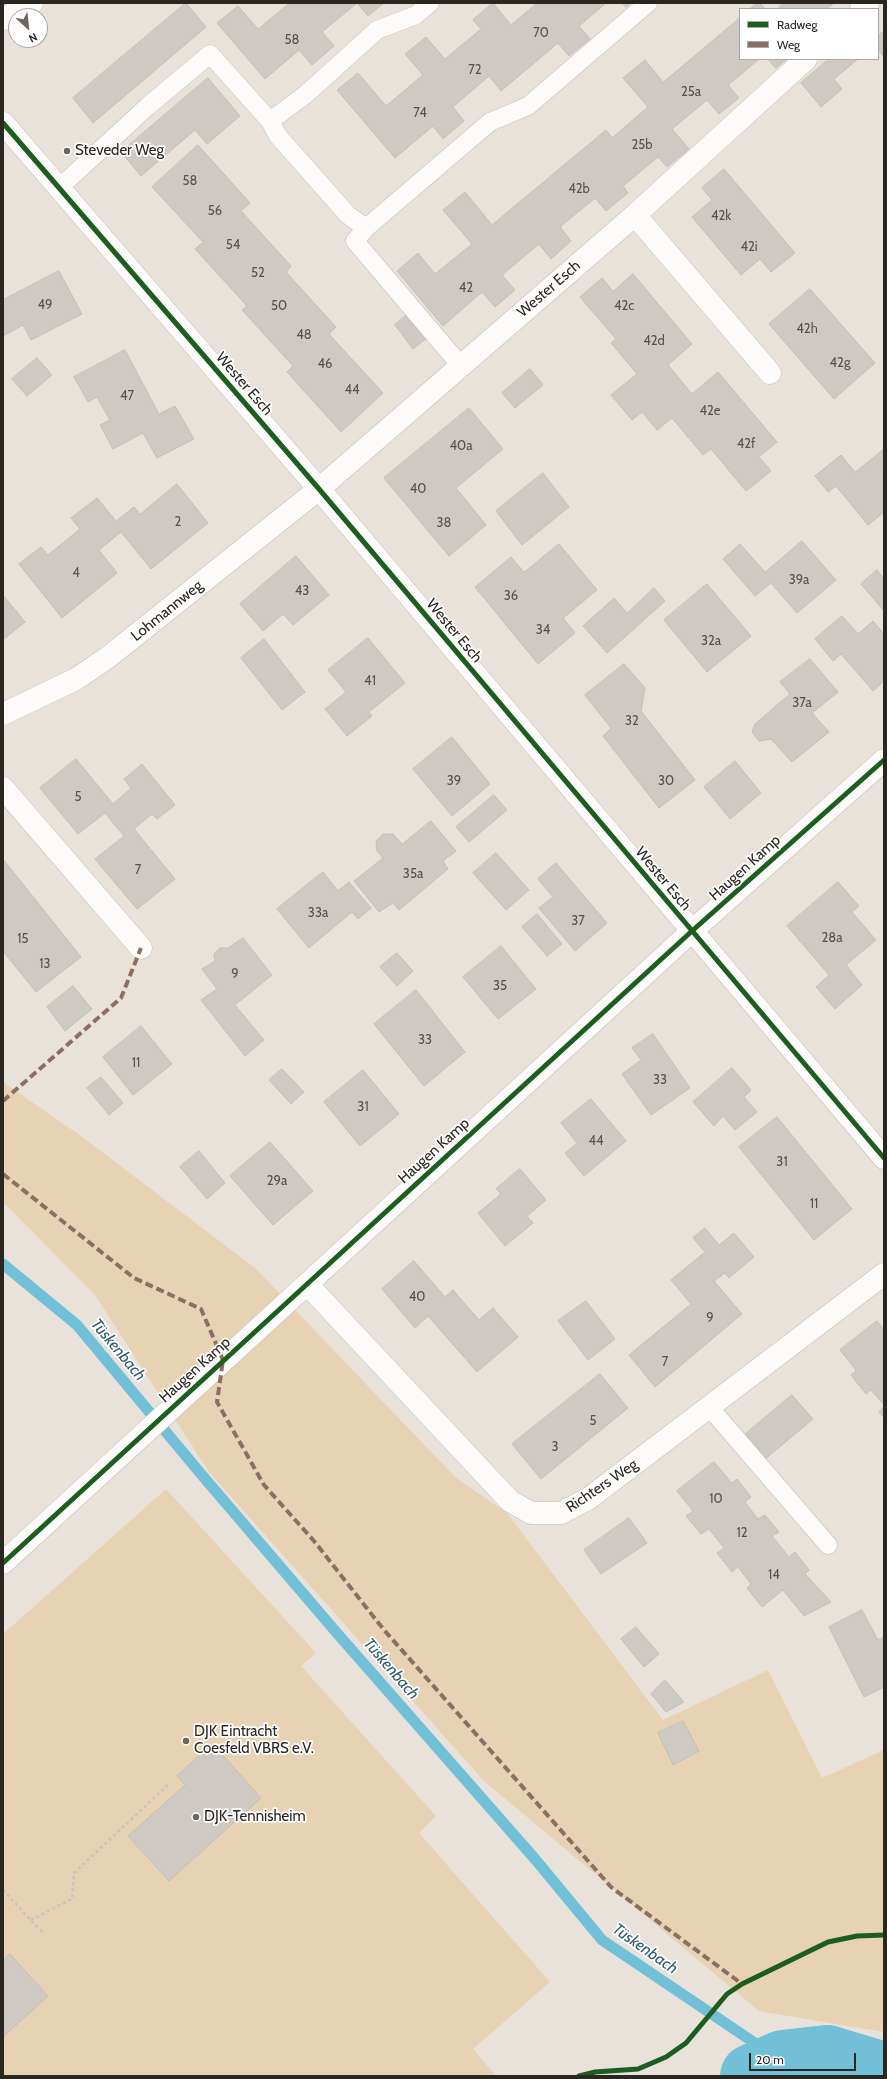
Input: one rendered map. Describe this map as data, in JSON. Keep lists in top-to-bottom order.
{
  "streets": {
    "street": [
      "Wester Esch",
      "Lohmannweg",
      "Haugen Kamp",
      "Richters Weg"
    ]
  },
  "crossings": [
    ["Wester Esch", "Lohmannweg"],
    ["Wester Esch", "Haugen Kamp"],
    ["Haugen Kamp", "Richters Weg"]
  ],
  "water": ["Tüskenbach"],
  "places": ["Steveder Weg", "DJK Eintracht Coesfeld VBRS e.V.", "DJK-Tennisheim"],
  "house_numbers": [
    "70",
    "58",
    "72",
    "25a",
    "74",
    "25b",
    "58",
    "42b",
    "56",
    "42k",
    "54",
    "42i",
    "52",
    "42",
    "49",
    "50",
    "42c",
    "42h",
    "48",
    "42d",
    "42g",
    "46",
    "44",
    "47",
    "42e",
    "42f",
    "40a",
    "40",
    "2",
    "38",
    "4",
    "39a",
    "43",
    "36",
    "34",
    "32a",
    "41",
    "37a",
    "32",
    "39",
    "30",
    "5",
    "7",
    "35a",
    "33a",
    "37",
    "28a",
    "15",
    "13",
    "9",
    "35",
    "33",
    "11",
    "33",
    "31",
    "44",
    "31",
    "29a",
    "11",
    "40",
    "9",
    "7",
    "5",
    "3",
    "10",
    "12",
    "14"
  ],
  "legend": ["Radweg", "Weg"],
  "scale_bar": "20 m",
  "north": "bottom right"
}
